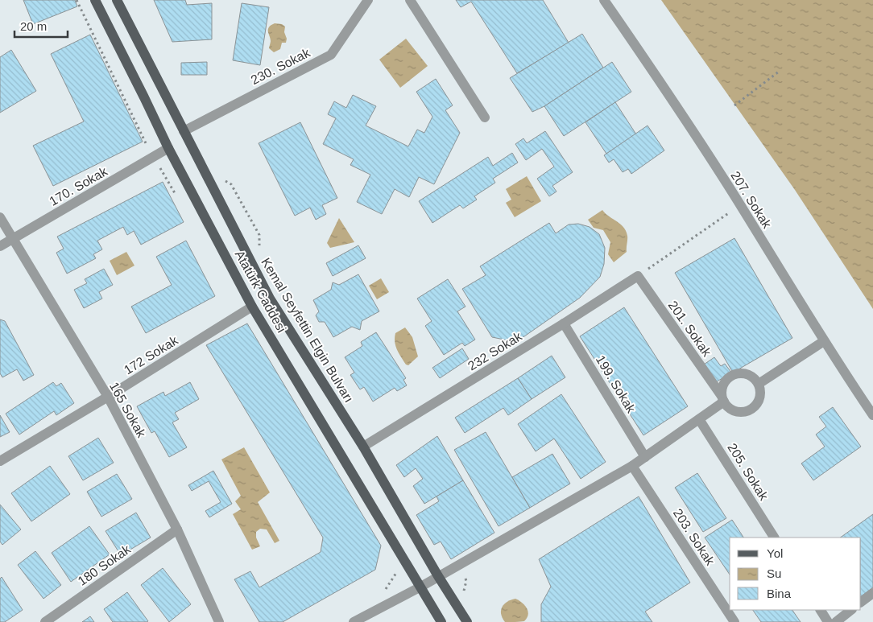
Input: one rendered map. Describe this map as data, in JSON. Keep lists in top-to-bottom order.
{
  "streets": {
    "main road": ["Atatürk Caddesi", "Kemal Seyfettin Elgin Bulvarı"],
    "street": [
      "230. Sokak",
      "170. Sokak",
      "207. Sokak",
      "201. Sokak",
      "232 Sokak",
      "172 Sokak",
      "199. Sokak",
      "165 Sokak",
      "205. Sokak",
      "203. Sokak",
      "180 Sokak"
    ]
  },
  "crossings": [
    ["230. Sokak", "Kemal Seyfettin Elgin Bulvarı"],
    ["170. Sokak", "Atatürk Caddesi"],
    ["170. Sokak", "165 Sokak"],
    ["Atatürk Caddesi", "172 Sokak"],
    ["201. Sokak", "232 Sokak"],
    ["Kemal Seyfettin Elgin Bulvarı", "232 Sokak"],
    ["232 Sokak", "199. Sokak"],
    ["172 Sokak", "165 Sokak"],
    ["165 Sokak", "180 Sokak"]
  ],
  "legend": ["Yol", "Su", "Bina"],
  "scale_bar": "20 m"
}
